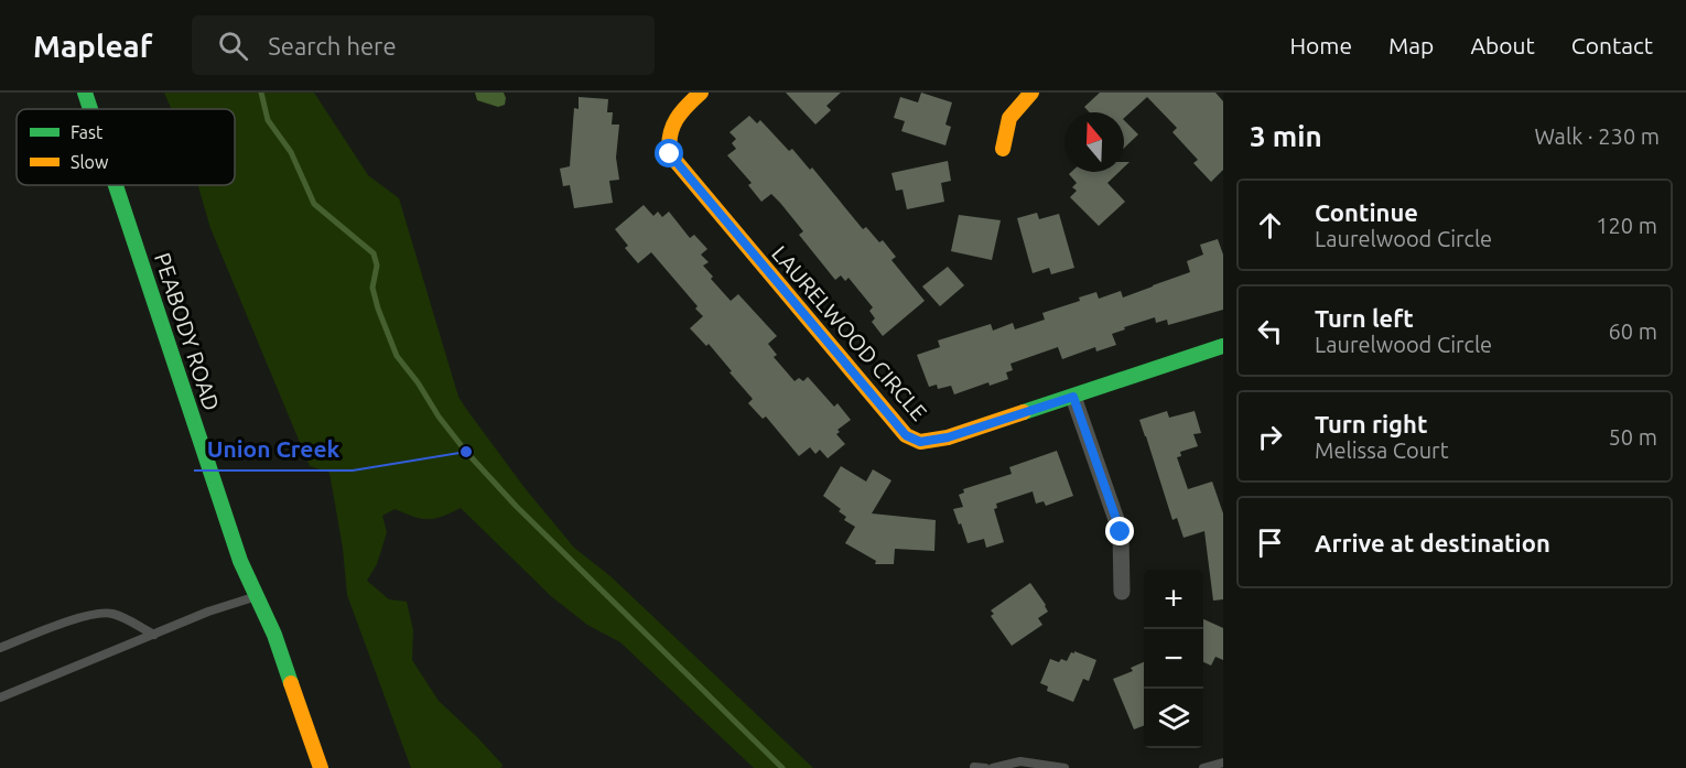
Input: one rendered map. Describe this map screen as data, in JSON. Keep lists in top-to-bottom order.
{
  "streets": {
    "street": ["PEABODY ROAD", "LAURELWOOD CIRCLE"]
  },
  "places": ["Union Creek"],
  "legend": ["Fast", "Slow"],
  "north": "top",
  "page": {
    "header": "Mapleaf",
    "search": "Search here",
    "nav": [
      "Home",
      "Map",
      "About",
      "Contact"
    ],
    "heading": ["3 min", "Walk · 230 m"],
    "list": [
      ["Continue", "Laurelwood Circle", "120 m"],
      ["Turn left", "Laurelwood Circle", "60 m"],
      ["Turn right", "Melissa Court", "50 m"],
      "Arrive at destination"
    ],
    "map_buttons": ["+", "−"]
  }
}
